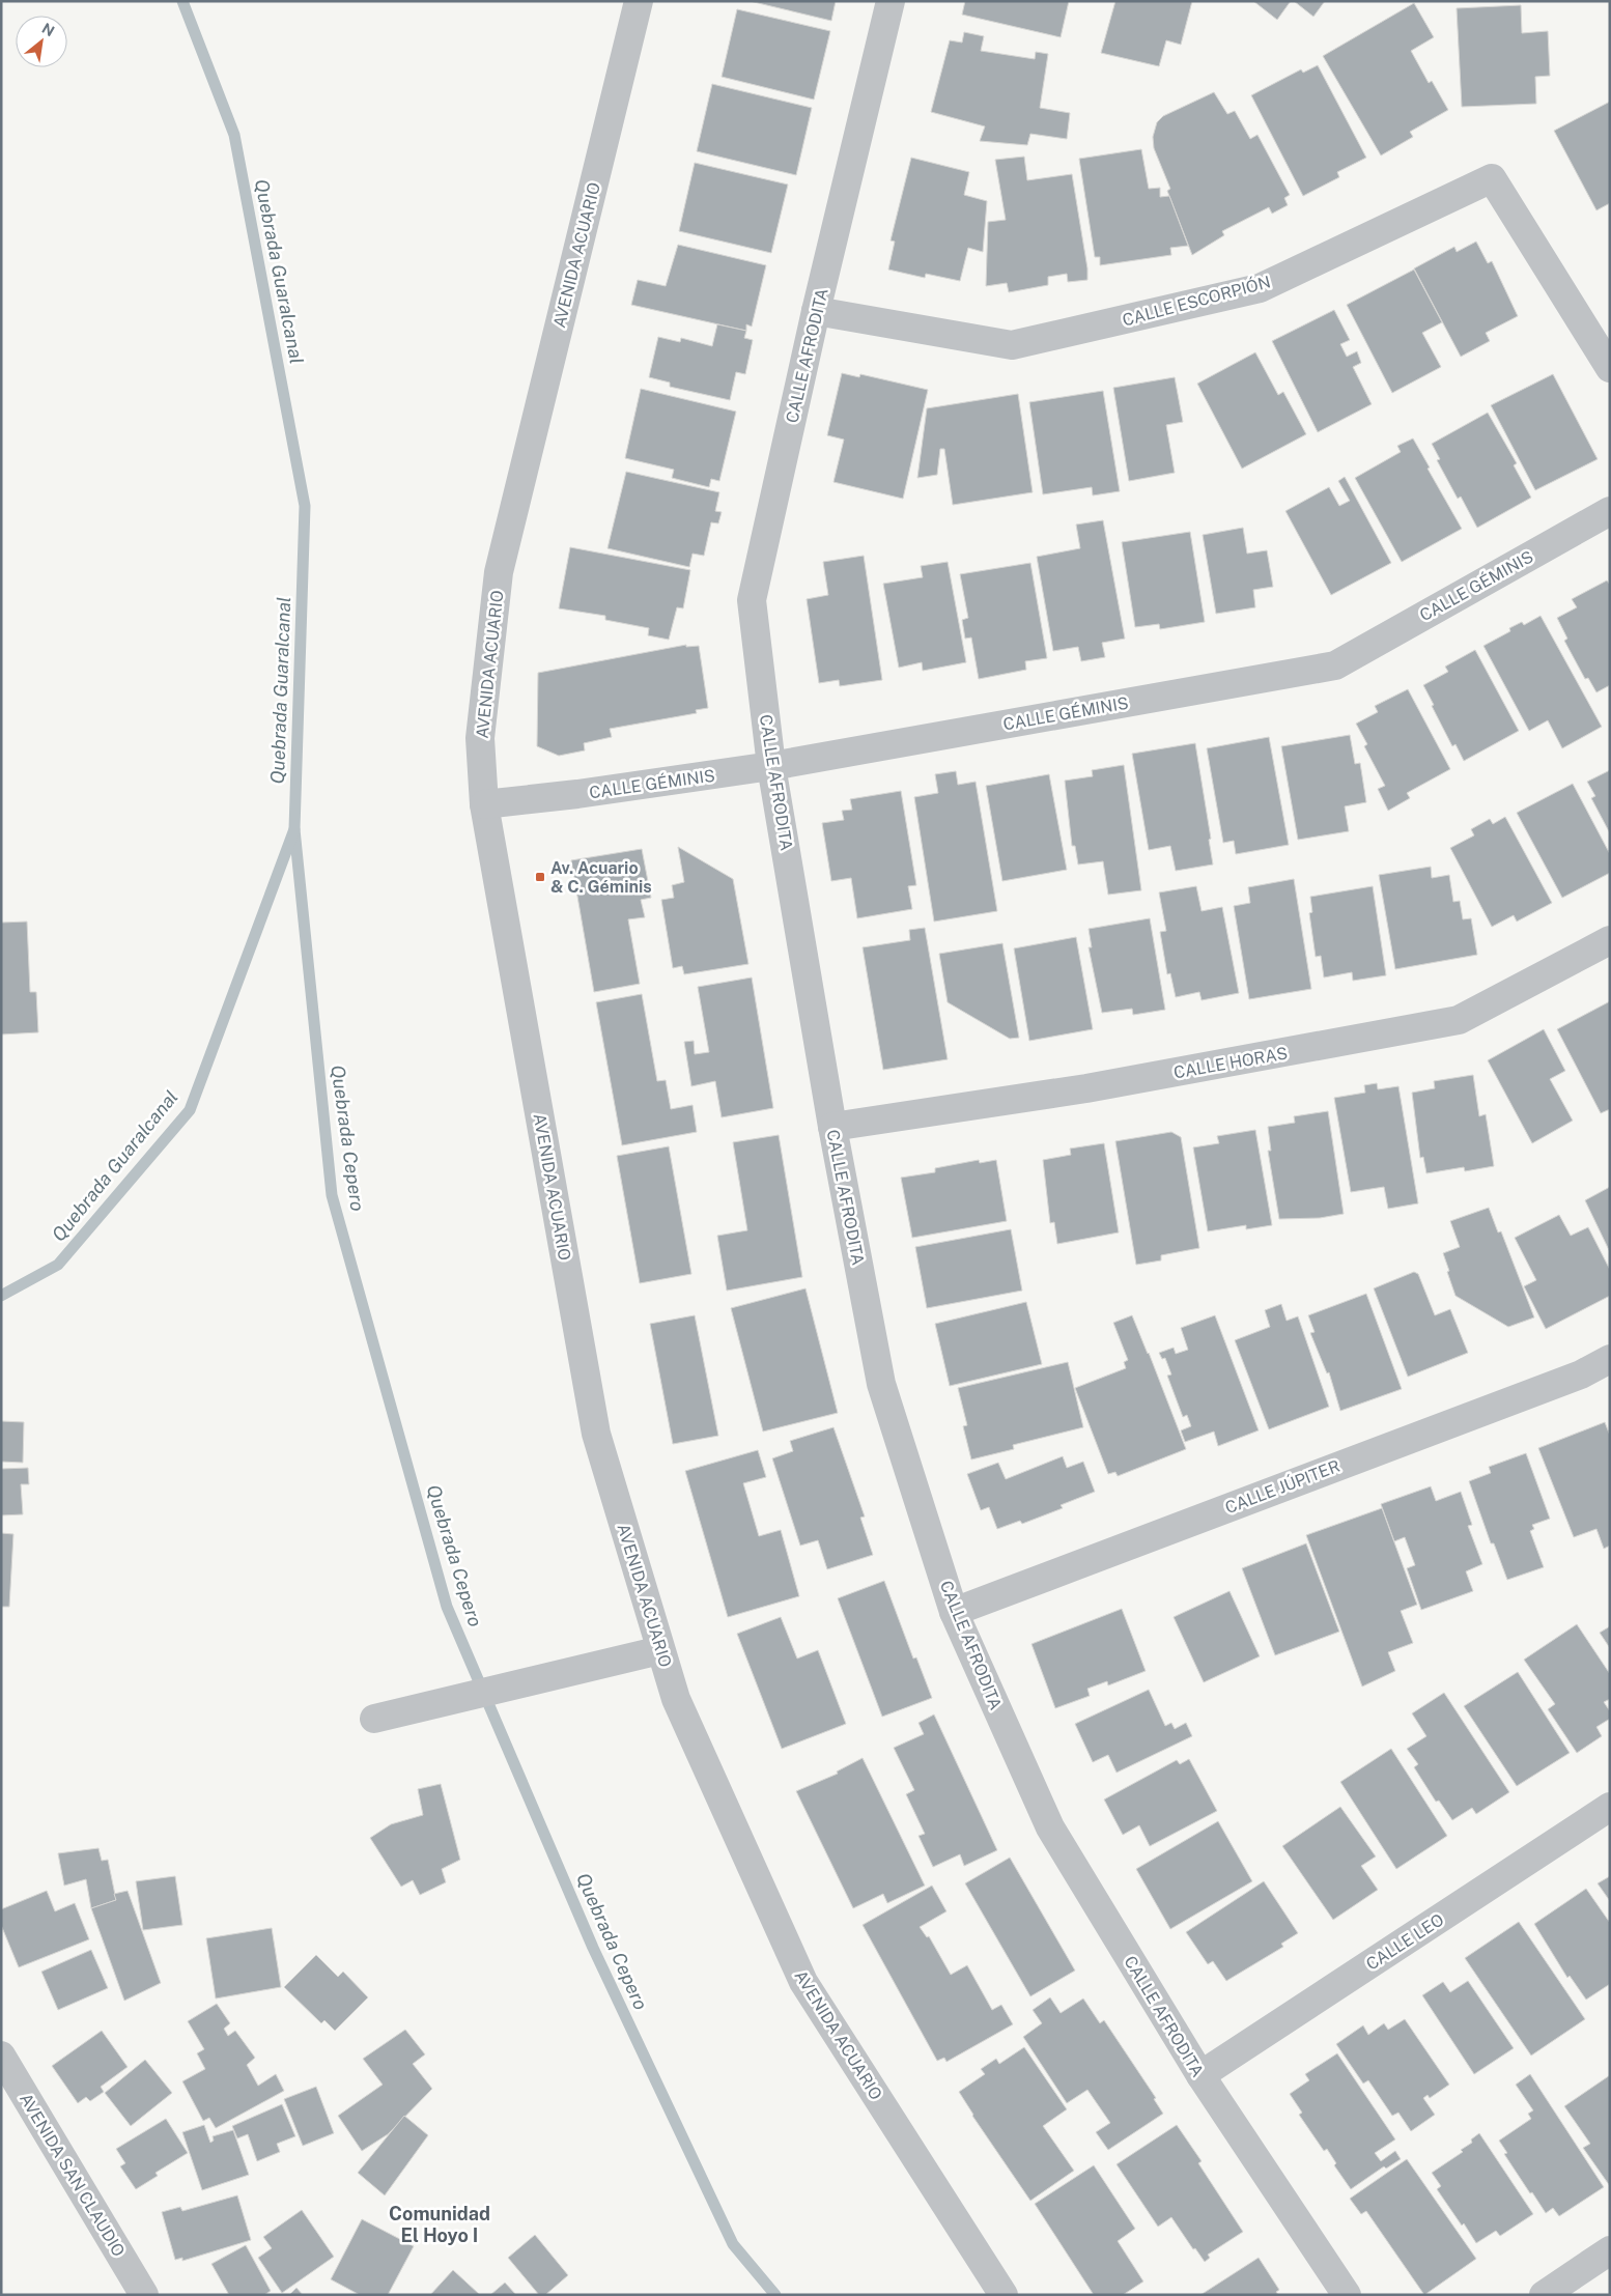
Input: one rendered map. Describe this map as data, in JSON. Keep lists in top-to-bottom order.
{
  "streets": {
    "street": [
      "AVENIDA ACUARIO",
      "CALLE ESCORPIÓN",
      "CALLE AFRODITA",
      "CALLE GÉMINIS",
      "CALLE HORAS",
      "CALLE JÚPITER",
      "CALLE LEO",
      "AVENIDA SAN CLAUDIO"
    ]
  },
  "crossings": [
    ["AVENIDA ACUARIO", "CALLE GÉMINIS"],
    ["CALLE ESCORPIÓN", "CALLE AFRODITA"],
    ["CALLE AFRODITA", "CALLE GÉMINIS"],
    ["CALLE AFRODITA", "CALLE HORAS"],
    ["CALLE AFRODITA", "CALLE JÚPITER"],
    ["CALLE AFRODITA", "CALLE LEO"]
  ],
  "districts": ["Comunidad El Hoyo I"],
  "water": ["Quebrada Guaralcanal", "Quebrada Cepero"],
  "places": {
    "transit": ["Av. Acuario & C. Géminis"]
  },
  "north": "top right"
}
